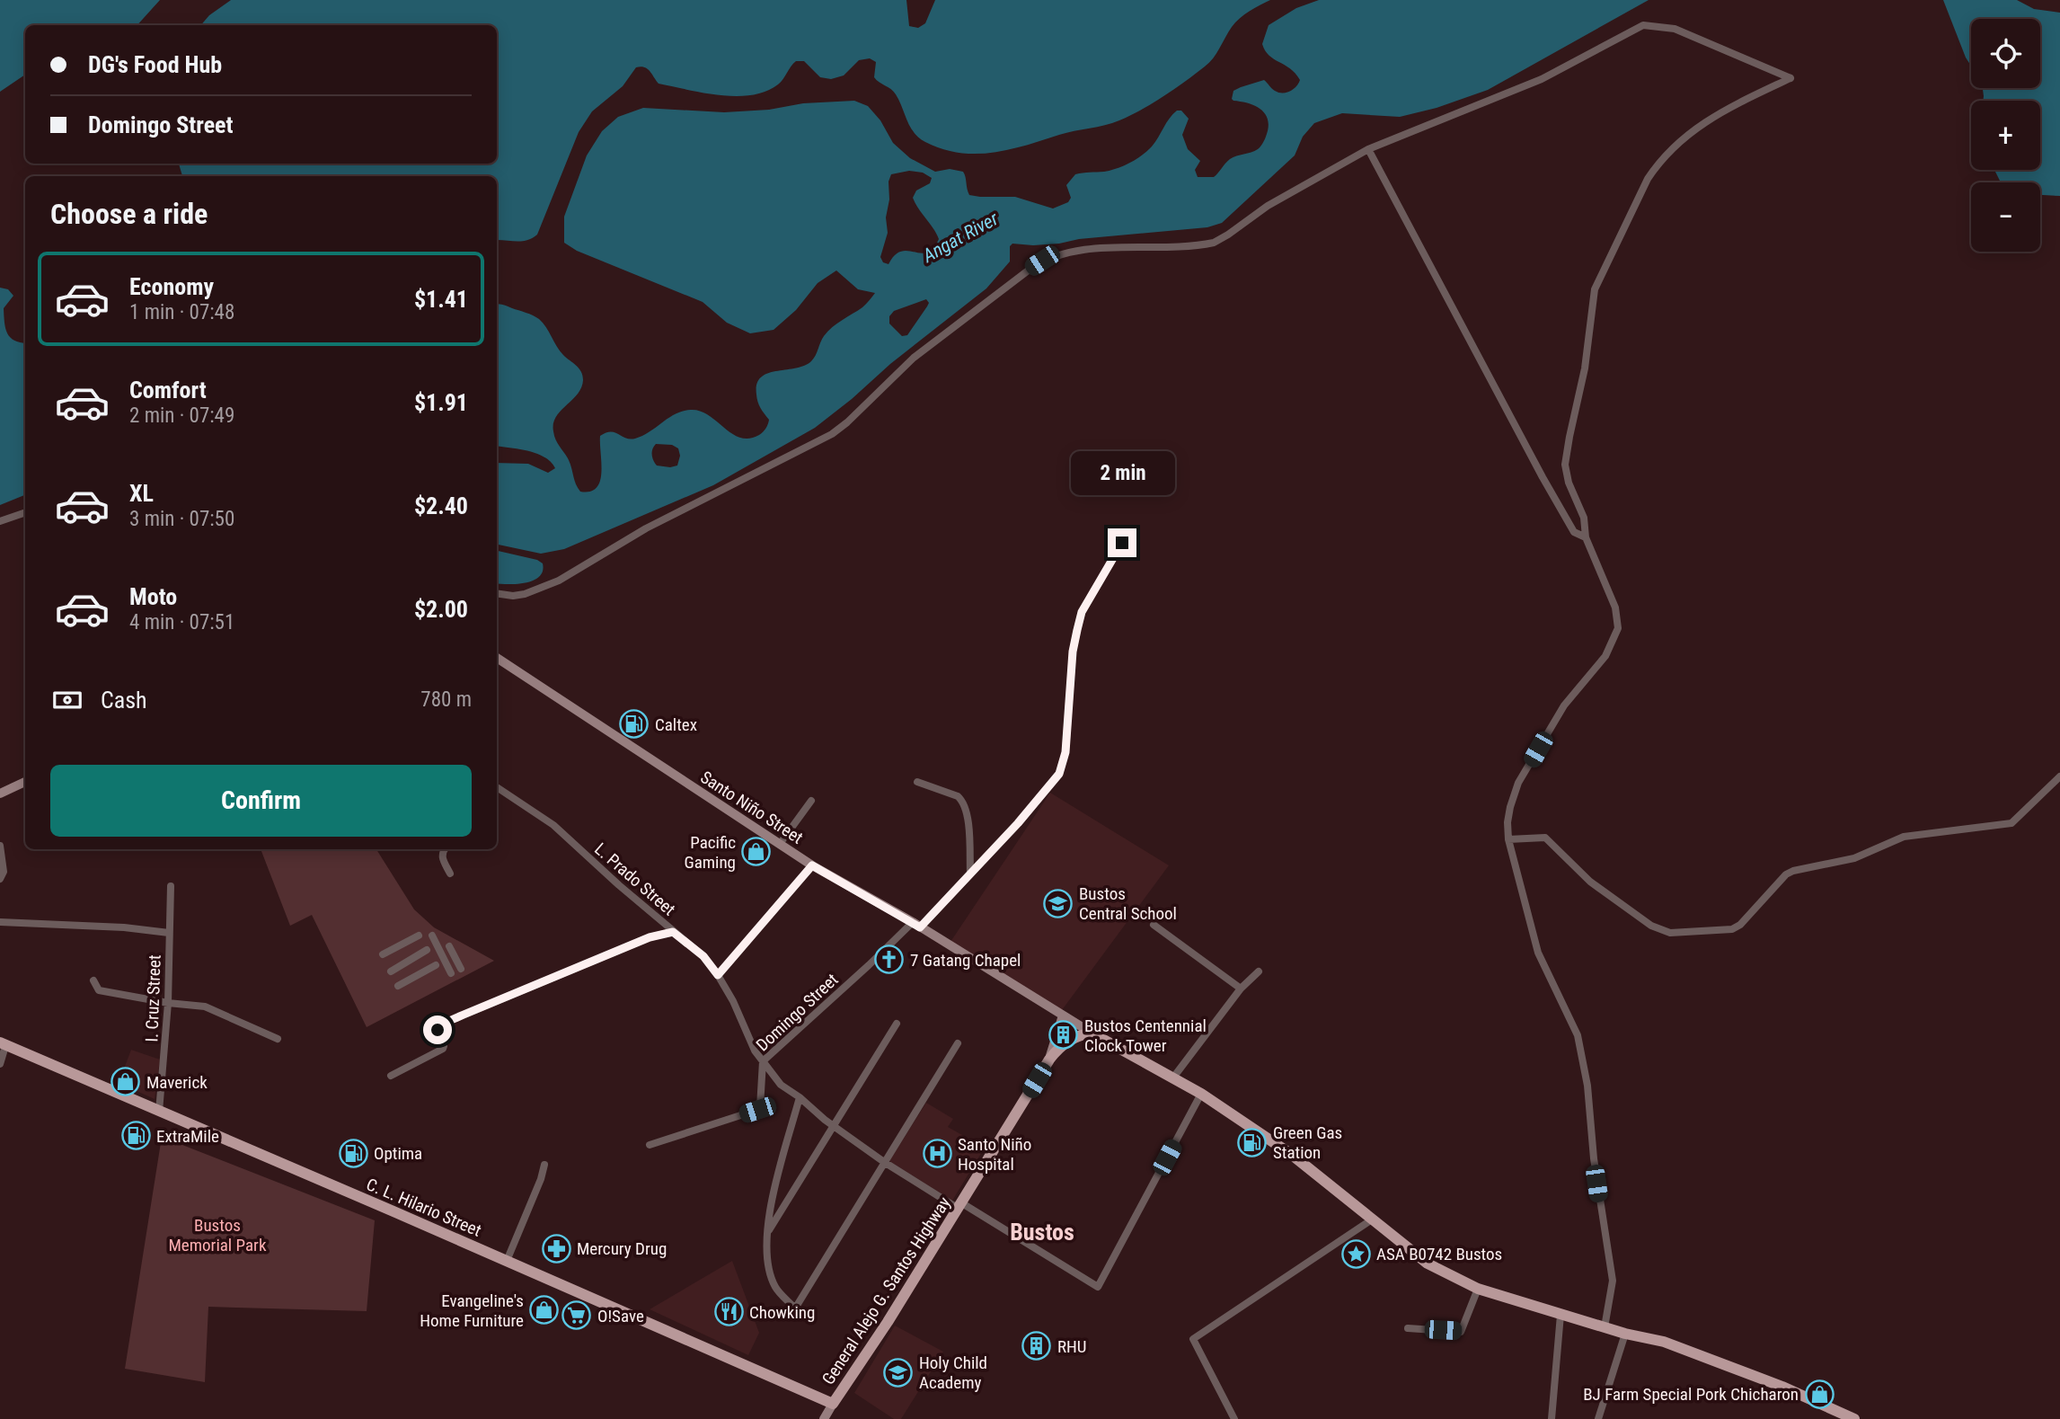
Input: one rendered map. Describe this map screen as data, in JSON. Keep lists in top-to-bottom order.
{
  "streets": {
    "main road": ["C. L. Hilario Street", "General Alejo G. Santos Highway"],
    "street": [
      "Santo Niño Street",
      "L. Prado Street",
      "I. Cruz Street",
      "Domingo Street"
    ]
  },
  "crossings": [
    ["Santo Niño Street", "Domingo Street"],
    ["Santo Niño Street", "General Alejo G. Santos Highway"],
    ["L. Prado Street", "Domingo Street"],
    ["L. Prado Street", "General Alejo G. Santos Highway"],
    ["I. Cruz Street", "C. L. Hilario Street"],
    ["C. L. Hilario Street", "General Alejo G. Santos Highway"]
  ],
  "districts": ["Bustos"],
  "water": ["Angat River"],
  "parks": ["Bustos Memorial Park"],
  "places": {
    "fuel station": [
      "Caltex",
      "ExtraMile",
      "Green Gas Station",
      "Optima"
    ],
    "shop": [
      "Pacific Gaming",
      "Maverick",
      "Evangeline's Home Furniture",
      "BJ Farm Special Pork Chicharon"
    ],
    "school or university": ["Bustos Central School", "Holy Child Academy"],
    "church": ["7 Gatang Chapel"],
    "building": ["Bustos Centennial Clock Tower", "RHU"],
    "hospital": ["Santo Niño Hospital"],
    "pharmacy": ["Mercury Drug"],
    "place": ["ASA B0742 Bustos"],
    "restaurant": ["Chowking"],
    "supermarket": ["O!Save"]
  },
  "page": {
    "map_buttons": ["+", "−"],
    "banner": ["DG's Food Hub", "Domingo Street"],
    "heading": "Choose a ride",
    "list": [
      {
        "name": "Economy",
        "note": "1 min · 07:48",
        "value": "$1.41"
      },
      {
        "name": "Comfort",
        "note": "2 min · 07:49",
        "value": "$1.91"
      },
      {
        "name": "XL",
        "note": "3 min · 07:50",
        "value": "$2.40"
      },
      {
        "name": "Moto",
        "note": "4 min · 07:51",
        "value": "$2.00"
      }
    ],
    "bubble": "2 min",
    "pay": ["Cash", "780 m"],
    "buttons": "Confirm"
  }
}
